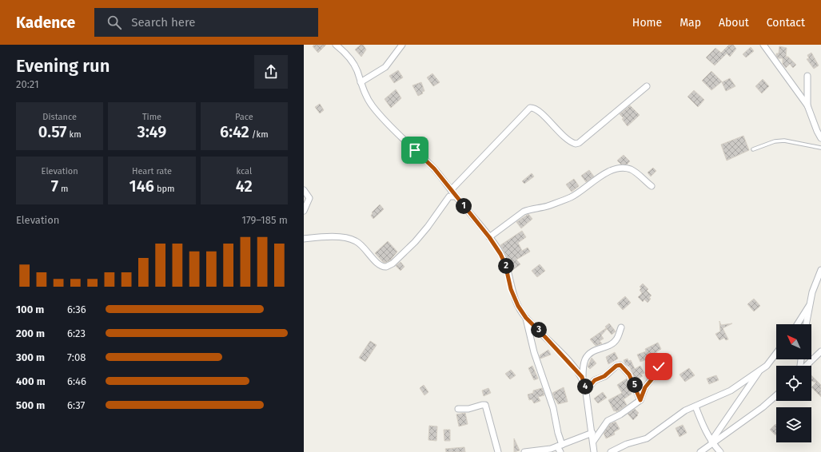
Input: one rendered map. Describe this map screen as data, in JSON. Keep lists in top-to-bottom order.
{
  "north": "top left",
  "page": {
    "header": "Kadence",
    "search": "Search here",
    "nav": [
      "Home",
      "Map",
      "About",
      "Contact"
    ],
    "heading": ["Evening run", "20:21"],
    "stats": [
      ["Distance", "0.57 km"],
      ["Time", "3:49"],
      ["Pace", "6:42 /km"],
      ["Elevation", "7 m"],
      ["Heart rate", "146 bpm"],
      ["kcal", "42"]
    ],
    "pins": [
      "1",
      "2",
      "3",
      "5",
      "4"
    ],
    "chart": ["Elevation", "179–185 m"],
    "list": [
      {
        "name": "100 m",
        "note": "6:36"
      },
      {
        "name": "200 m",
        "note": "6:23"
      },
      {
        "name": "300 m",
        "note": "7:08"
      },
      {
        "name": "400 m",
        "note": "6:46"
      },
      {
        "name": "500 m",
        "note": "6:37"
      }
    ]
  }
}
